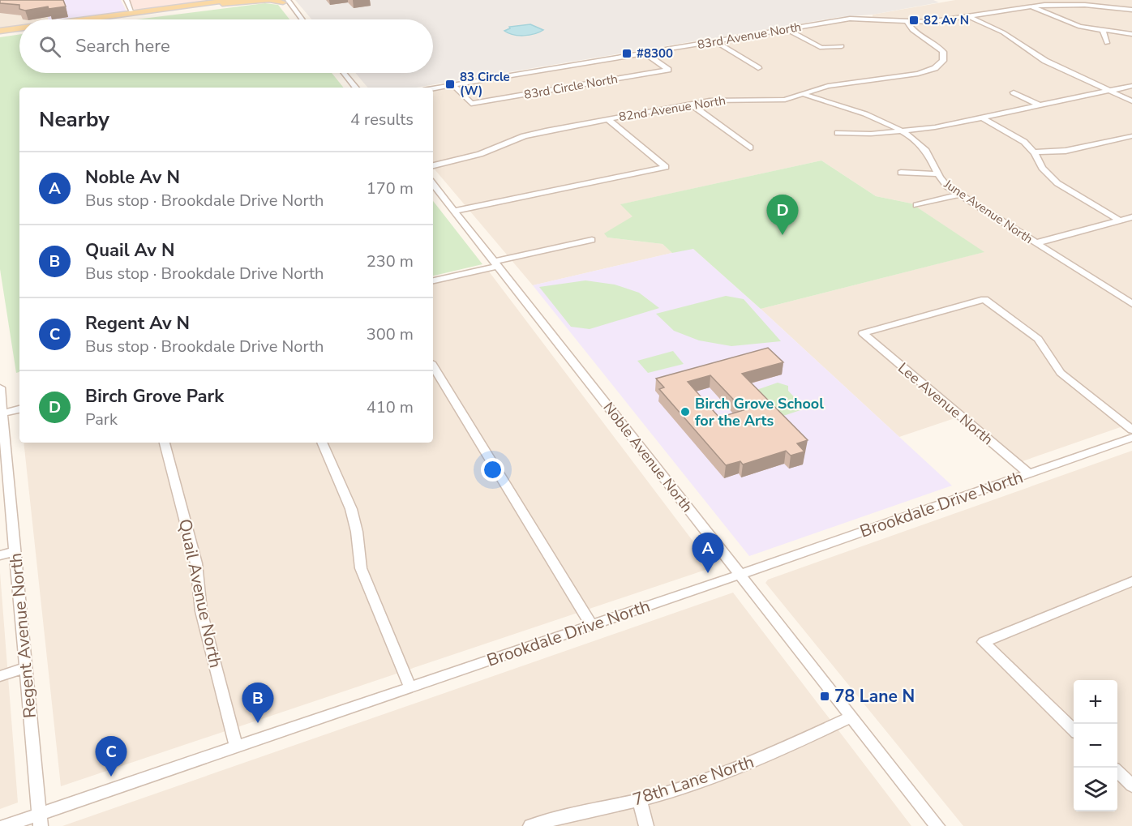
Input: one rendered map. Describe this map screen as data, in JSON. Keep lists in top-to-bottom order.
{
  "streets": {
    "street": [
      "83rd Avenue North",
      "83rd Circle North",
      "82nd Avenue North",
      "June Avenue North",
      "Lee Avenue North",
      "Noble Avenue North",
      "Brookdale Drive North",
      "Quail Avenue North",
      "Regent Avenue North",
      "78th Lane North"
    ]
  },
  "crossings": [
    ["83rd Avenue North", "83rd Circle North"],
    ["83rd Avenue North", "82nd Avenue North"],
    ["82nd Avenue North", "June Avenue North"],
    ["Lee Avenue North", "Brookdale Drive North"],
    ["Noble Avenue North", "Brookdale Drive North"],
    ["Noble Avenue North", "78th Lane North"],
    ["Brookdale Drive North", "Quail Avenue North"],
    ["Brookdale Drive North", "Regent Avenue North"]
  ],
  "places": {
    "transit": [
      "82 Av N",
      "#8300",
      "83 Circle (W)",
      "78 Lane N"
    ],
    "other": ["Birch Grove School for the Arts"]
  },
  "page": {
    "search": "Search here",
    "heading": ["Nearby", "4 results"],
    "list": [
      {
        "mark": "A",
        "name": "Noble Av N",
        "note": "Bus stop · Brookdale Drive North",
        "value": "170 m"
      },
      {
        "mark": "B",
        "name": "Quail Av N",
        "note": "Bus stop · Brookdale Drive North",
        "value": "230 m"
      },
      {
        "mark": "C",
        "name": "Regent Av N",
        "note": "Bus stop · Brookdale Drive North",
        "value": "300 m"
      },
      {
        "mark": "D",
        "name": "Birch Grove Park",
        "note": "Park",
        "value": "410 m"
      }
    ],
    "pins": [
      "D",
      "A",
      "B",
      "C"
    ],
    "map_buttons": ["+", "−"]
  }
}
